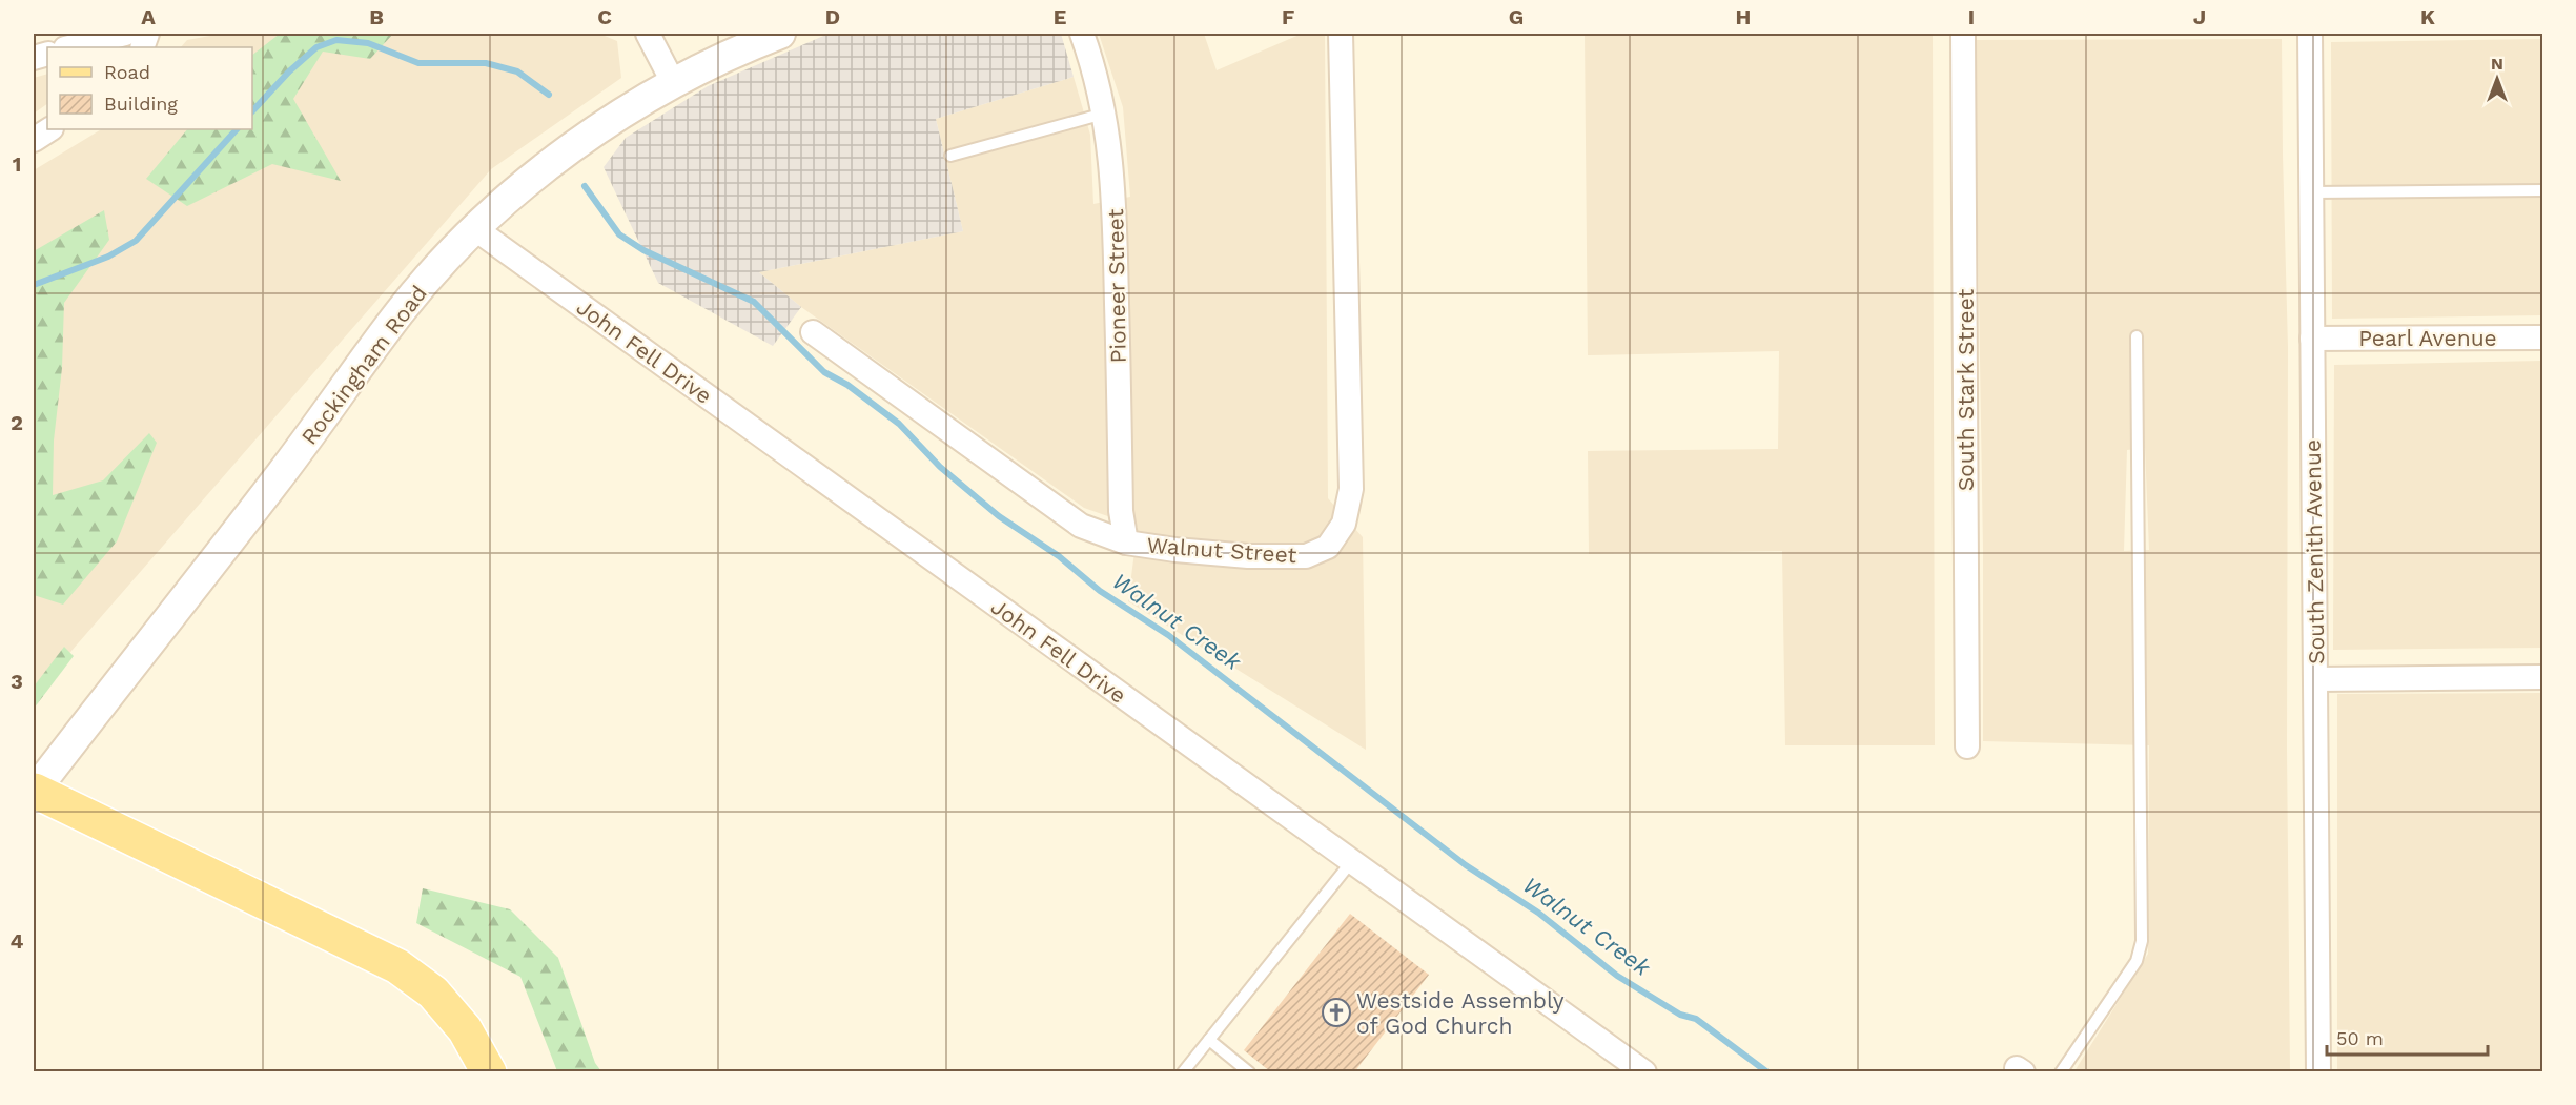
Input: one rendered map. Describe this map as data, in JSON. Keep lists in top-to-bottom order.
{
  "streets": {
    "street": [
      "Pioneer Street",
      "Pearl Avenue",
      "John Fell Drive",
      "Rockingham Road",
      "South Stark Street",
      "Walnut Street",
      "South Zenith Avenue"
    ]
  },
  "crossings": [
    ["Pioneer Street", "Walnut Street"],
    ["Pearl Avenue", "South Zenith Avenue"],
    ["John Fell Drive", "Rockingham Road"]
  ],
  "water": ["Walnut Creek"],
  "places": {
    "church": ["Westside Assembly of God Church"]
  },
  "legend": ["Road", "Building"],
  "scale_bar": "50 m",
  "north": "top",
  "grid": {
    "columns": [
      "A",
      "B",
      "C",
      "D",
      "E",
      "F",
      "G",
      "H",
      "I",
      "J",
      "K"
    ],
    "rows": [
      "1",
      "2",
      "3",
      "4"
    ]
  }
}
